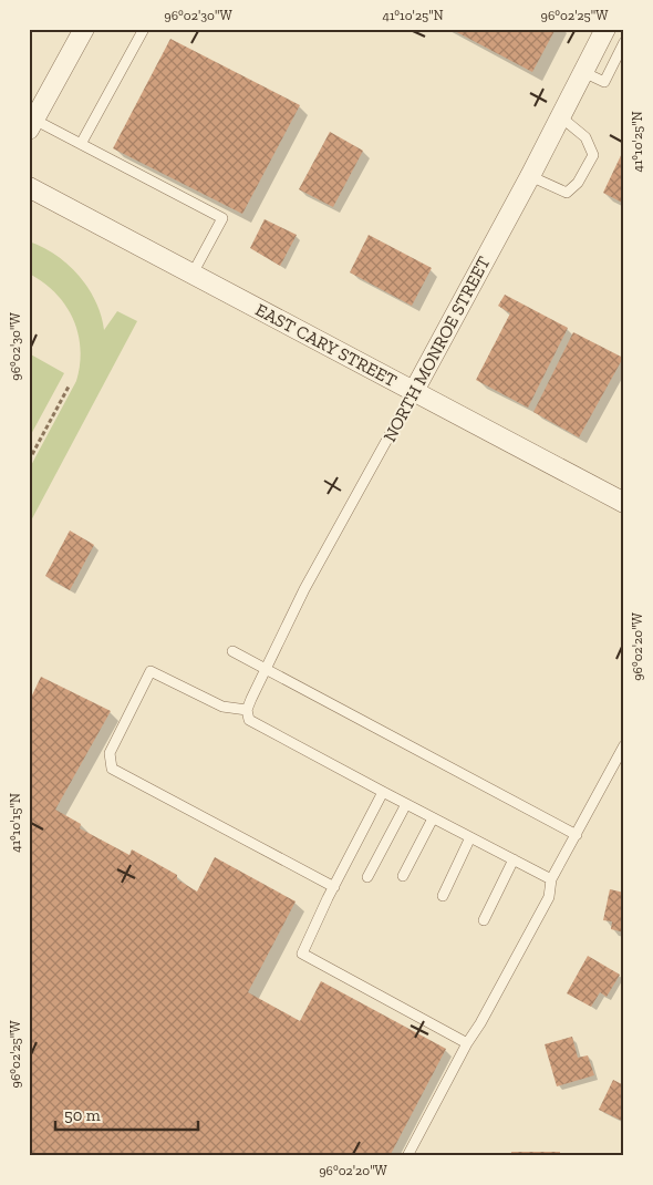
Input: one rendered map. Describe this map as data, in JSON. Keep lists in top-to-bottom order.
{
  "streets": {
    "street": ["EAST CARY STREET", "NORTH MONROE STREET"]
  },
  "crossings": [
    ["EAST CARY STREET", "NORTH MONROE STREET"]
  ],
  "scale_bar": "50 m",
  "coordinates": [
    "96°02'30\"W",
    "41°10'25\"N",
    "96°02'25\"W",
    "96°02'20\"W",
    "41°10'15\"N"
  ]
}
